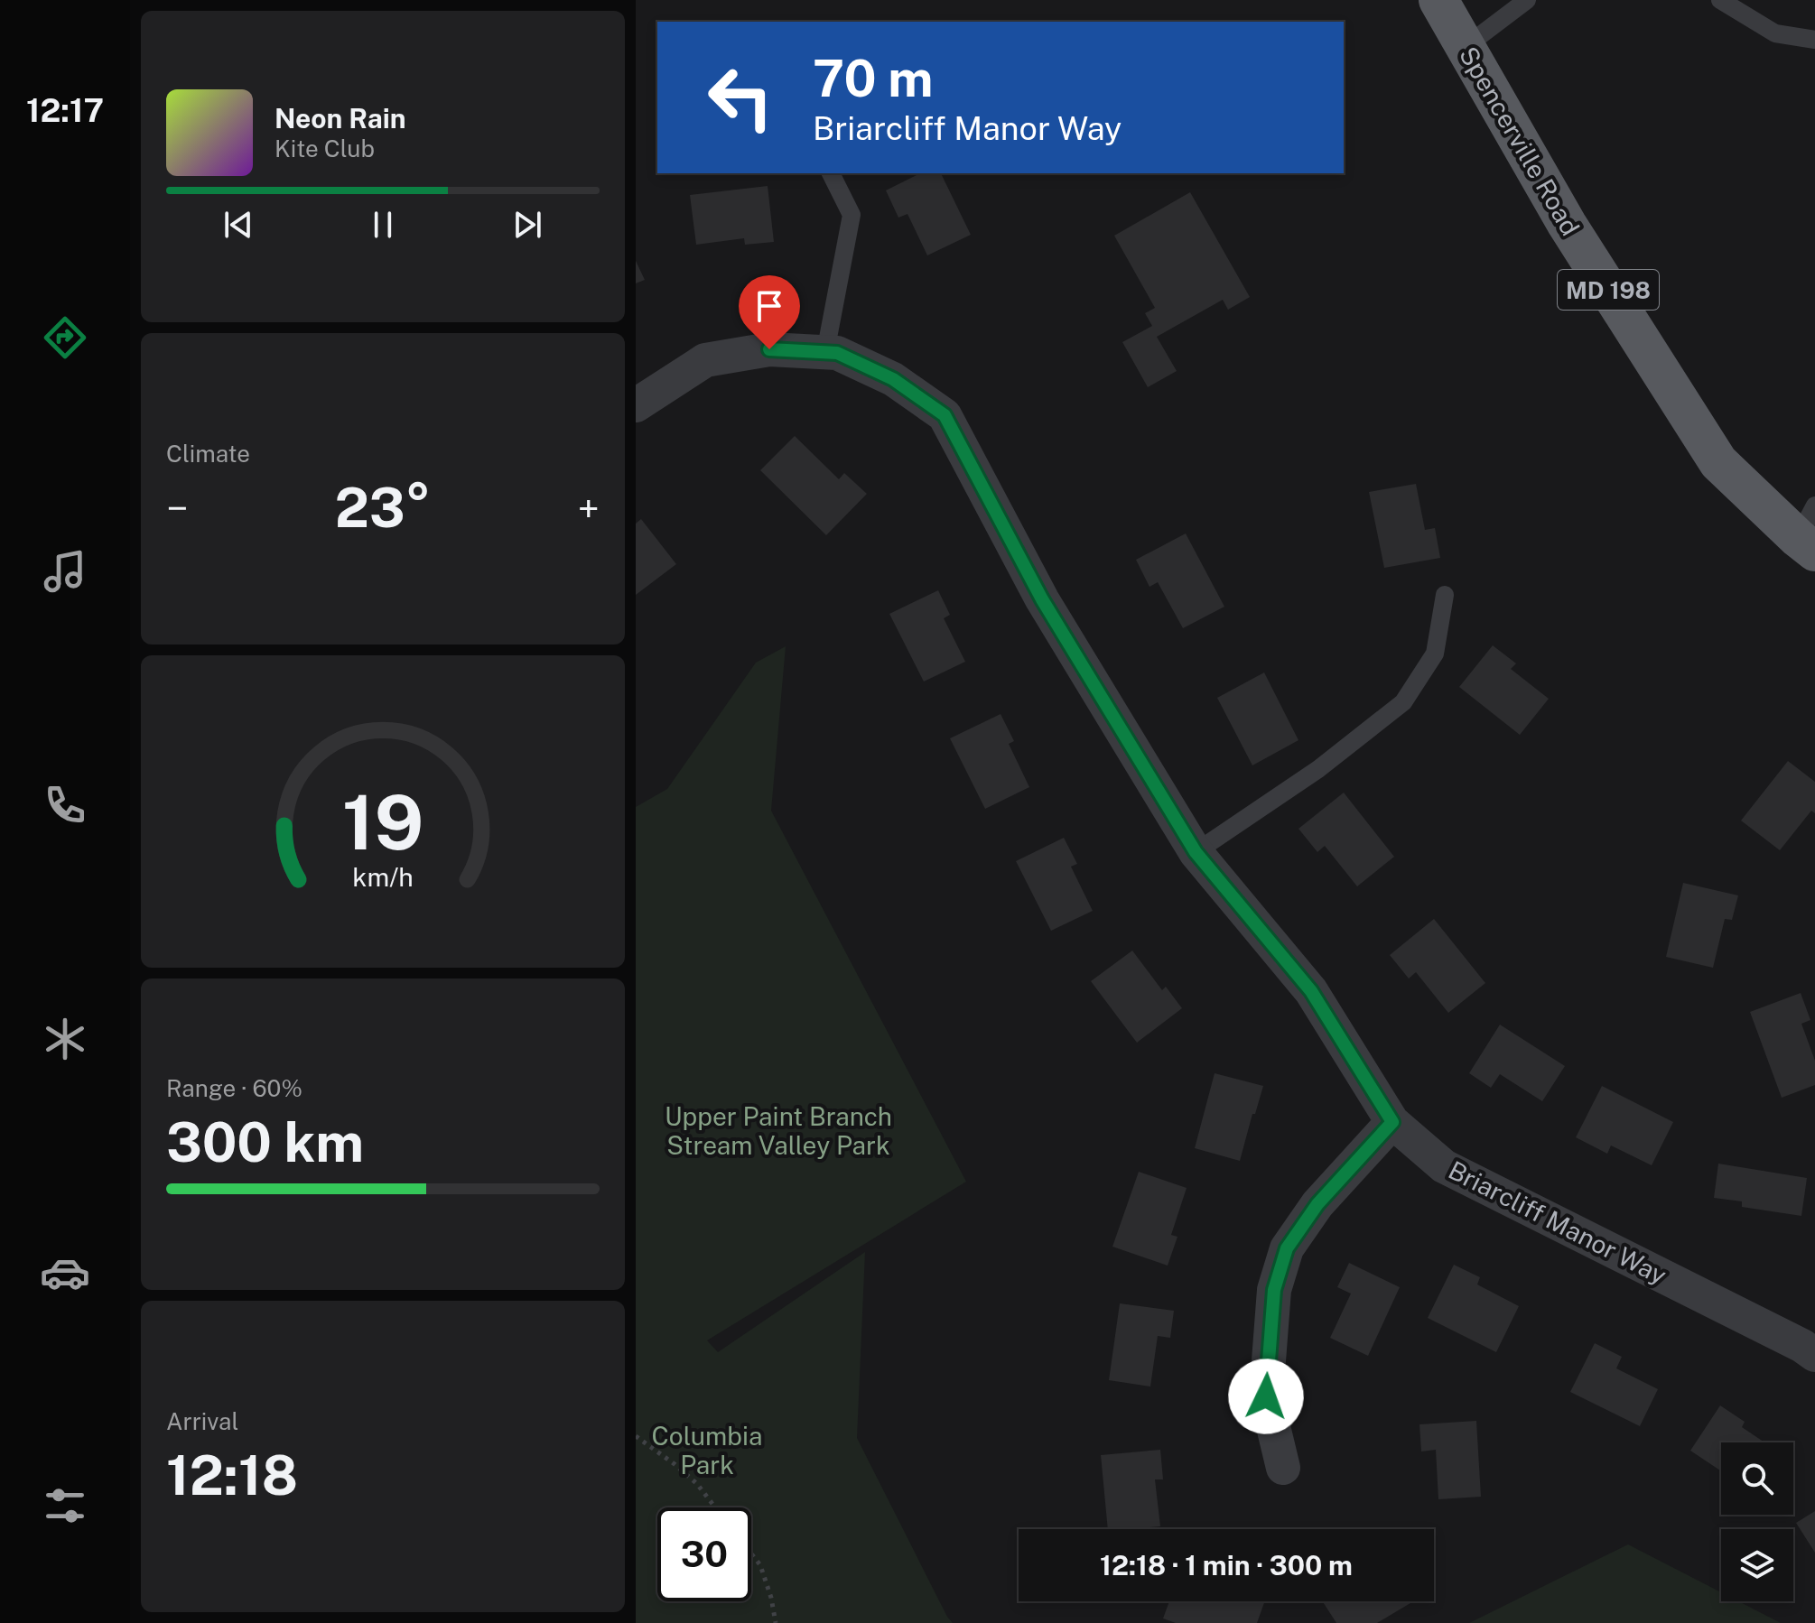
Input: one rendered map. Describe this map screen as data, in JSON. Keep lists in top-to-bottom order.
{
  "streets": {
    "main road": ["Spencerville Road", "MD 198"],
    "street": ["Briarcliff Manor Way"]
  },
  "parks": ["Upper Paint Branch Stream Valley Park", "Columbia Park"],
  "page": {
    "tabs": "12:17",
    "turn": ["70 m", "Briarcliff Manor Way"],
    "song": ["Neon Rain", "Kite Club"],
    "tile": [
      "Climate",
      ["Range · 60%", "300 km"],
      ["Arrival", "12:18"]
    ],
    "heat": ["−", "23°", "+"],
    "limit": "30",
    "trip": "12:18 · 1 min · 300 m",
    "gauge": ["19", "km/h"]
  }
}
